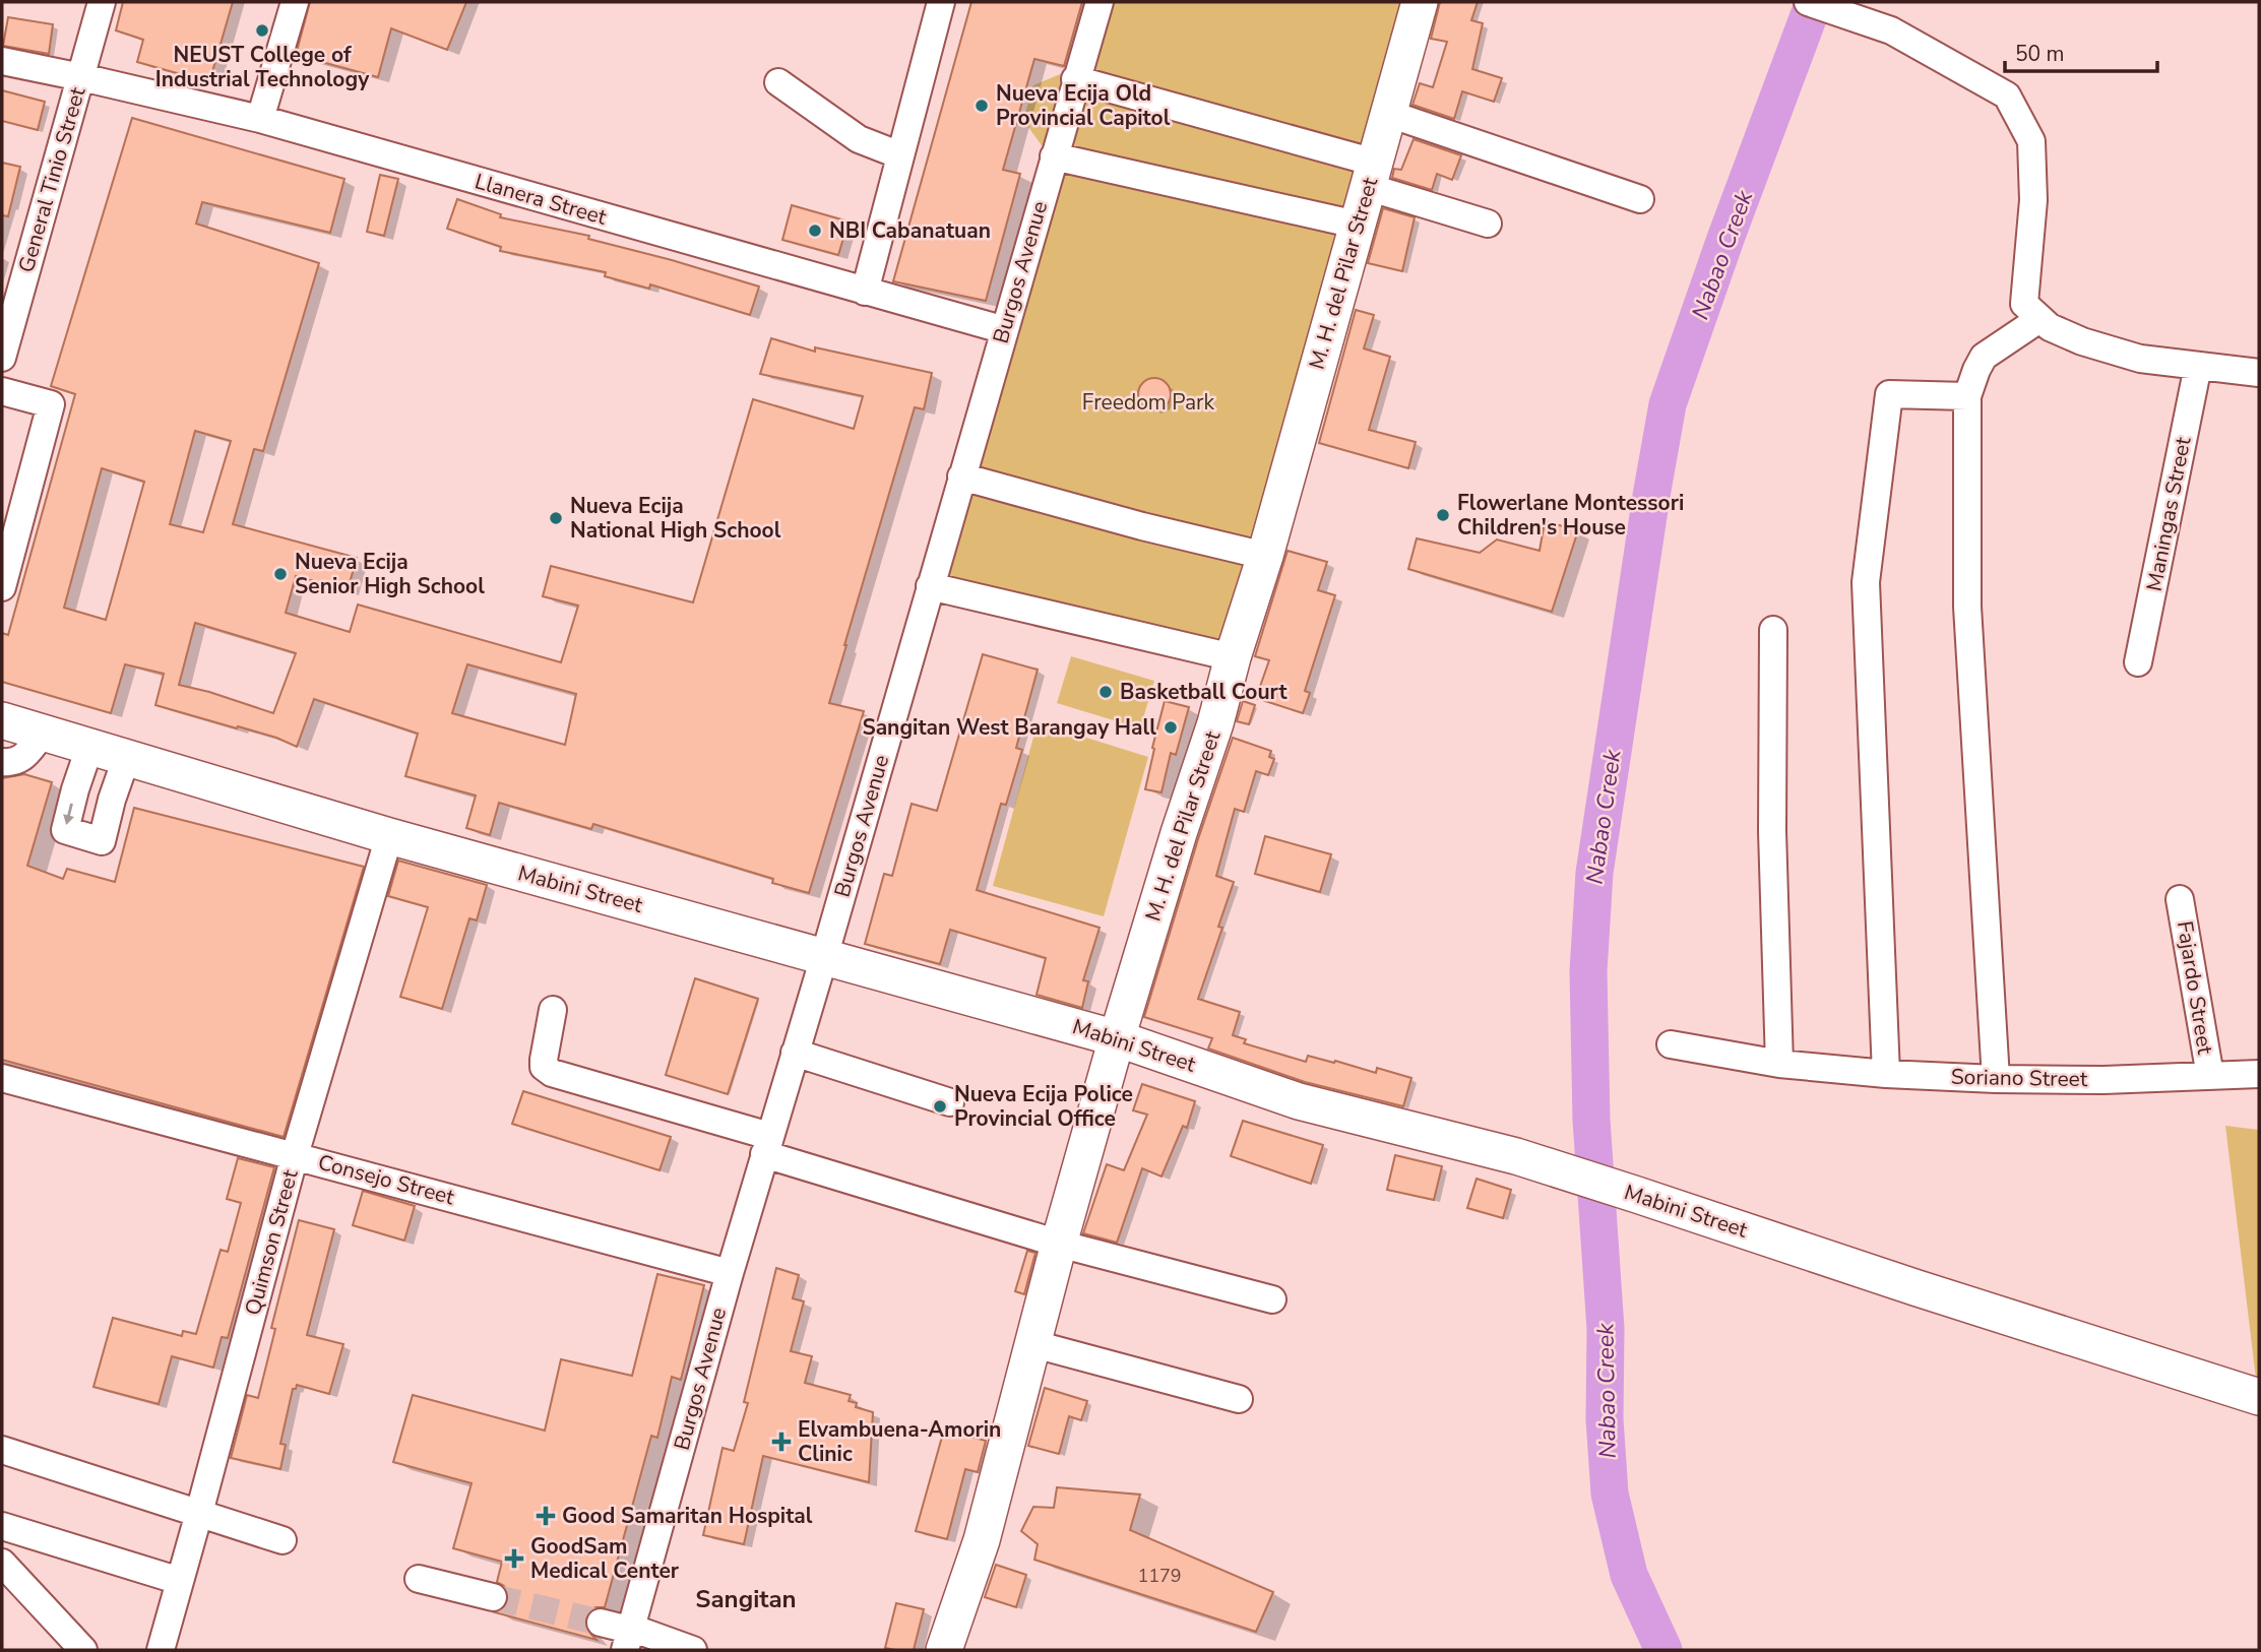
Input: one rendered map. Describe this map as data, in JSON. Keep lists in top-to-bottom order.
{
  "streets": {
    "main road": ["M. H. del Pilar Street", "Mabini Street"],
    "street": [
      "General Tinio Street",
      "Llanera Street",
      "Burgos Avenue",
      "Maningas Street",
      "Fajardo Street",
      "Soriano Street",
      "Consejo Street",
      "Quimson Street"
    ]
  },
  "crossings": [
    ["General Tinio Street", "Llanera Street"],
    ["Burgos Avenue", "Mabini Street"],
    ["Burgos Avenue", "Consejo Street"],
    ["M. H. del Pilar Street", "Mabini Street"],
    ["Mabini Street", "Quimson Street"],
    ["Fajardo Street", "Soriano Street"],
    ["Consejo Street", "Quimson Street"]
  ],
  "districts": ["Sangitan"],
  "water": ["Nabao Creek"],
  "parks": ["Freedom Park"],
  "places": {
    "other": [
      "NEUST College of Industrial Technology",
      "Nueva Ecija Old Provincial Capitol",
      "NBI Cabanatuan",
      "Flowerlane Montessori Children's House",
      "Nueva Ecija National High School",
      "Nueva Ecija Senior High School",
      "Basketball Court",
      "Sangitan West Barangay Hall",
      "Nueva Ecija Police Provincial Office"
    ],
    "health": ["Elvambuena-Amorin Clinic", "Good Samaritan Hospital", "GoodSam Medical Center"]
  },
  "house_numbers": ["1179"],
  "scale_bar": "50 m"
}
